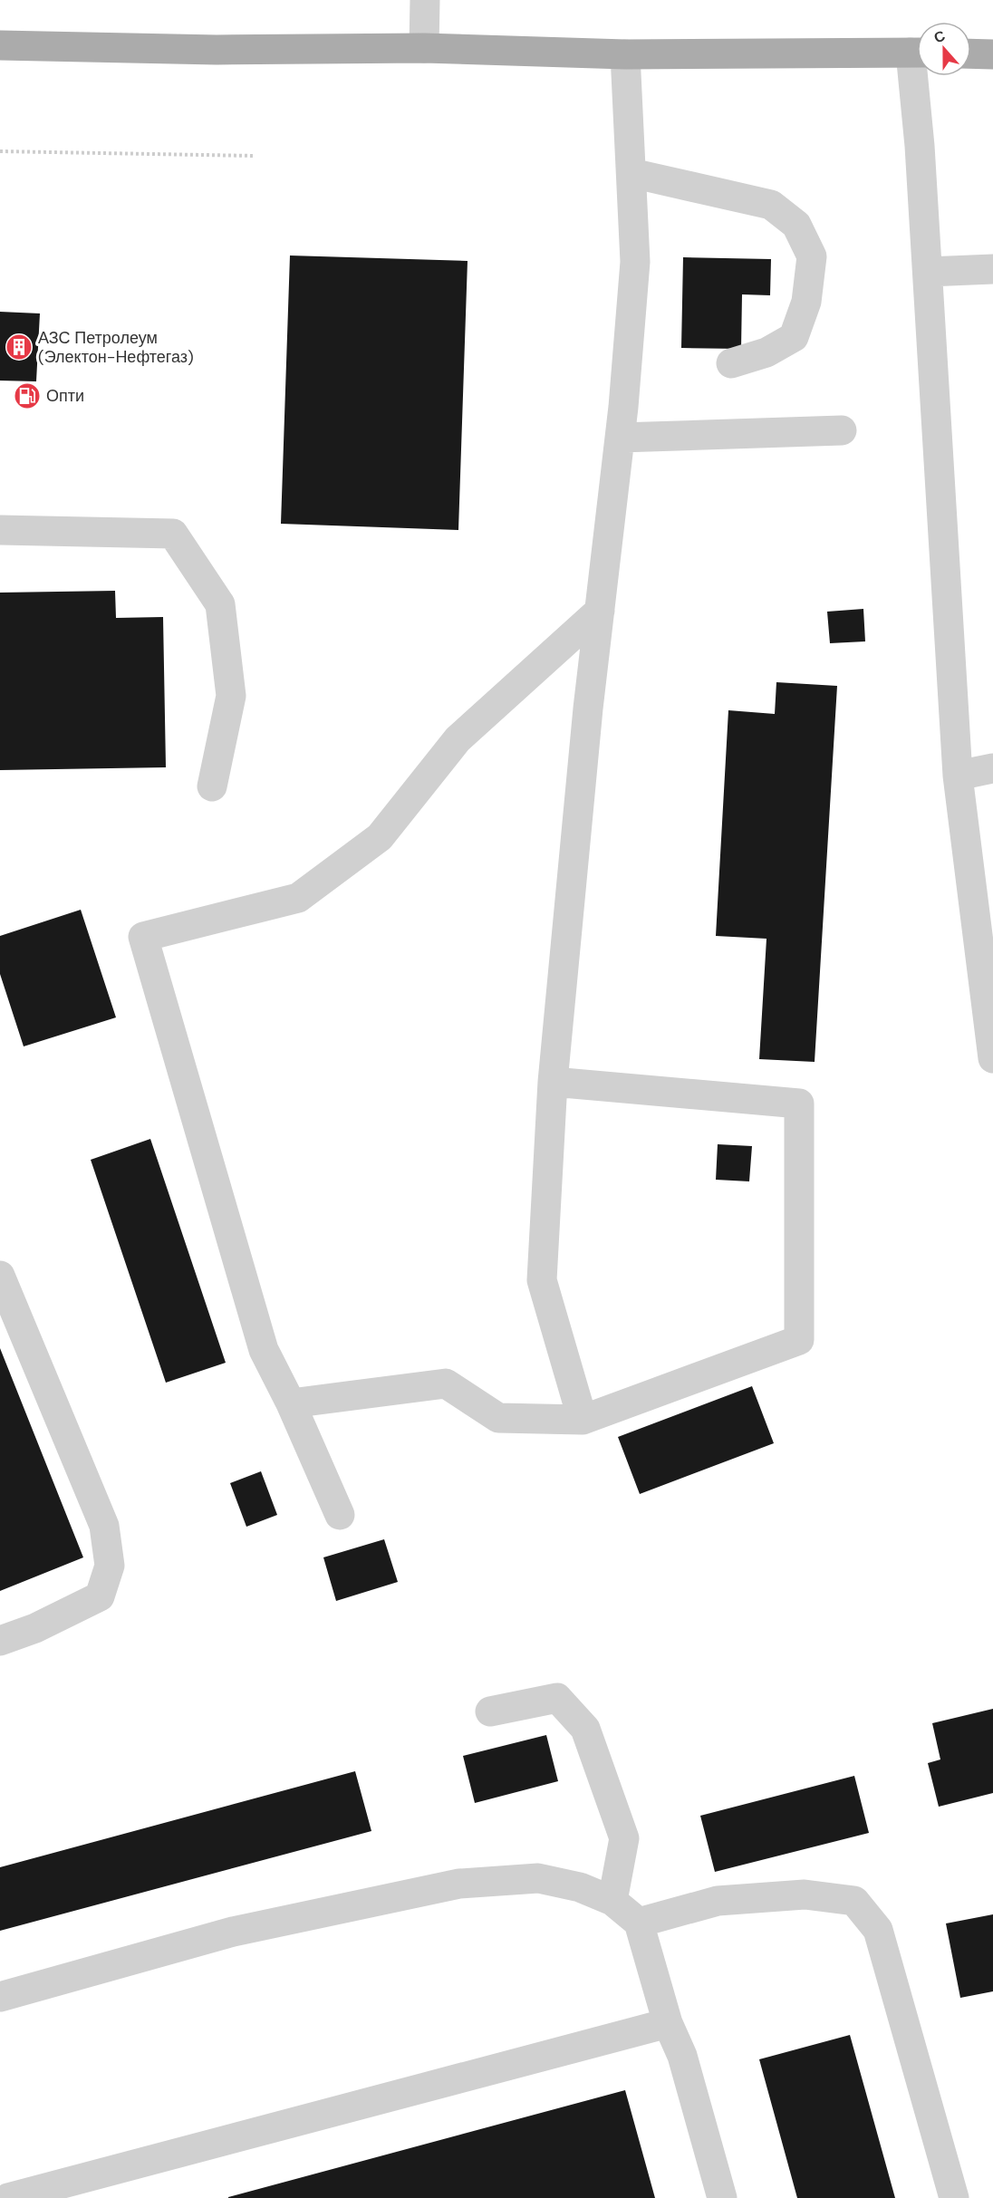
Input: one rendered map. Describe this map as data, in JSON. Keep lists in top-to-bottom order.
{
  "places": {
    "building": ["АЗС Петролеум (Электон-Нефтегаз)"],
    "fuel station": ["Опти"]
  },
  "north": "top"
}
